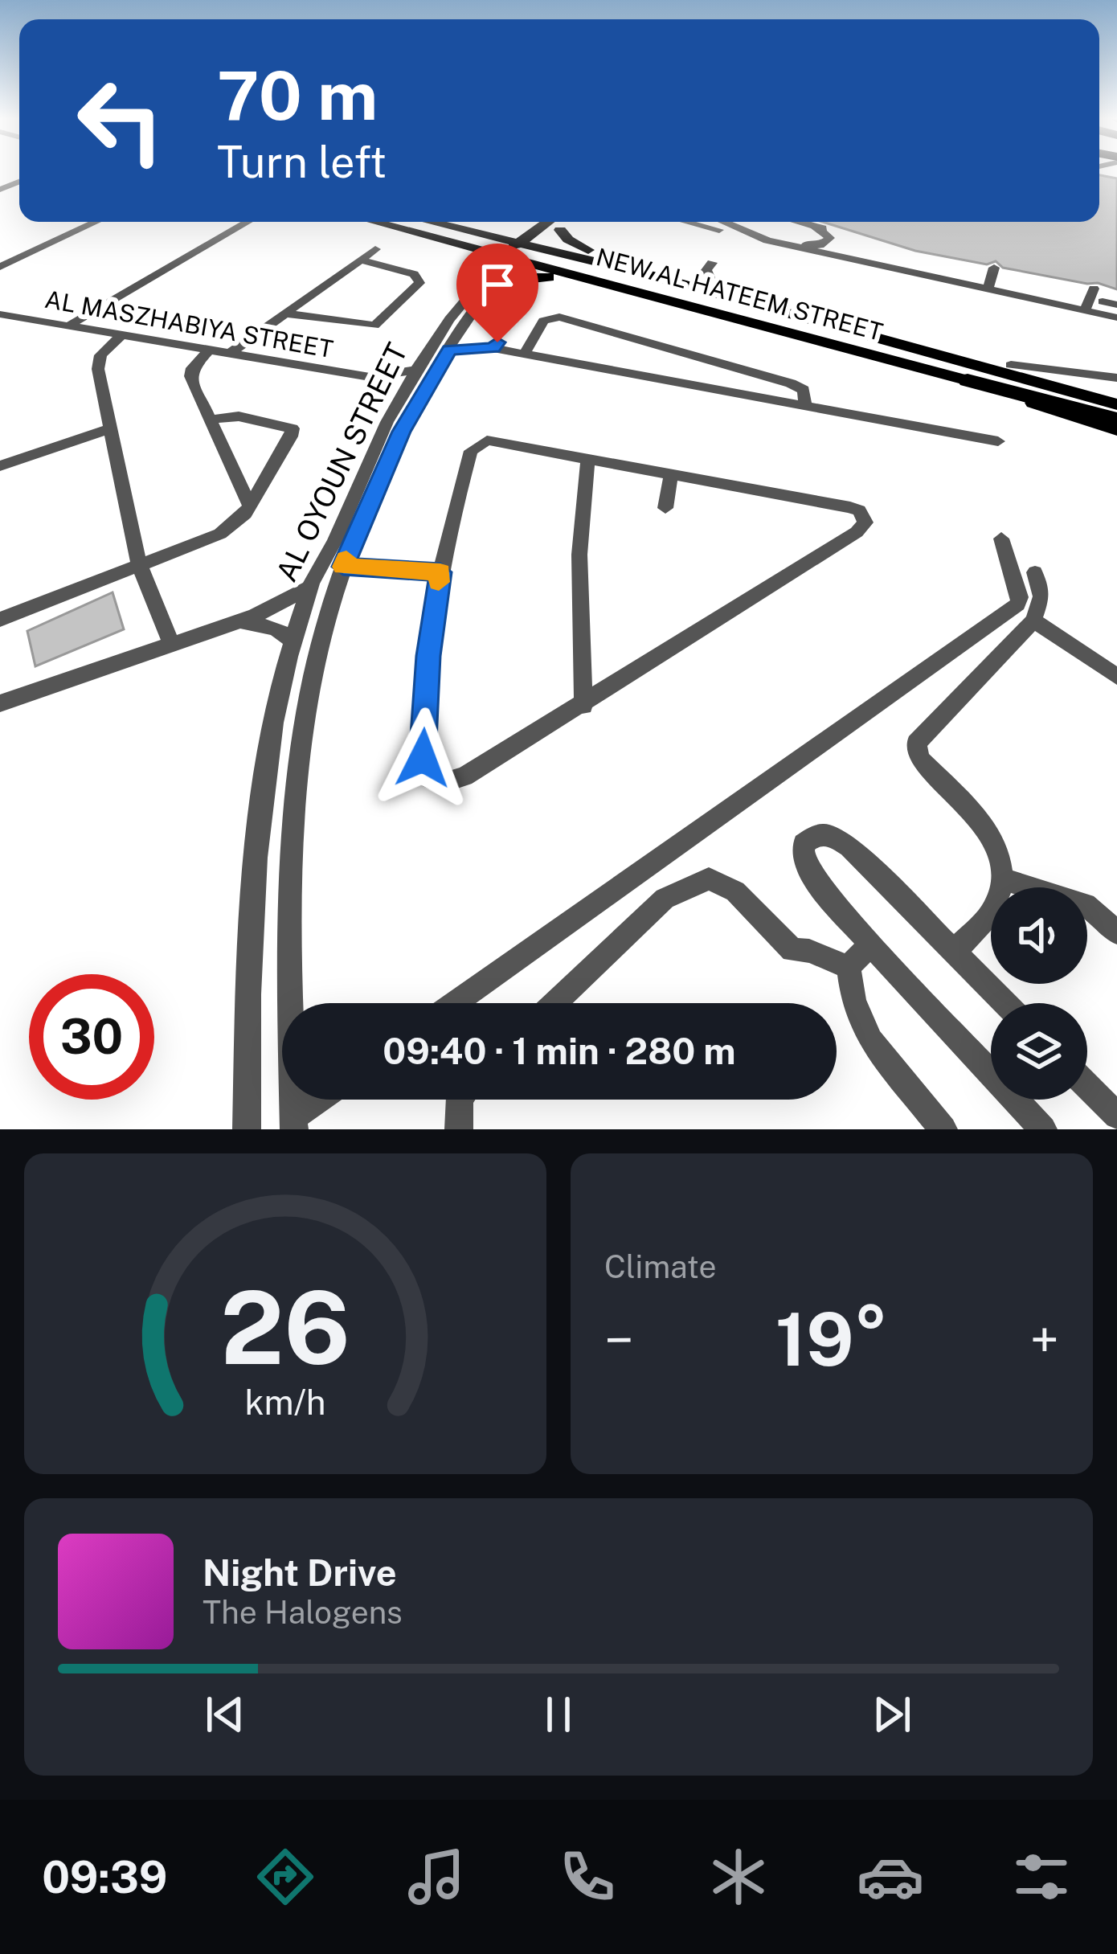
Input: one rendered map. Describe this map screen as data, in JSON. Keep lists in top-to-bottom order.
{
  "streets": {
    "main road": ["NEW AL HATEEM STREET", "AL OYOUN STREET"],
    "street": ["AL MASZHABIYA STREET"]
  },
  "crossings": [
    ["NEW AL HATEEM STREET", "AL OYOUN STREET"],
    ["AL MASZHABIYA STREET", "AL OYOUN STREET"]
  ],
  "page": {
    "turn": ["70 m", "Turn left"],
    "limit": "30",
    "trip": "09:40 · 1 min · 280 m",
    "tile": "Climate",
    "heat": ["−", "19°", "+"],
    "song": ["Night Drive", "The Halogens"],
    "tabs": "09:39",
    "gauge": ["26", "km/h"]
  }
}
